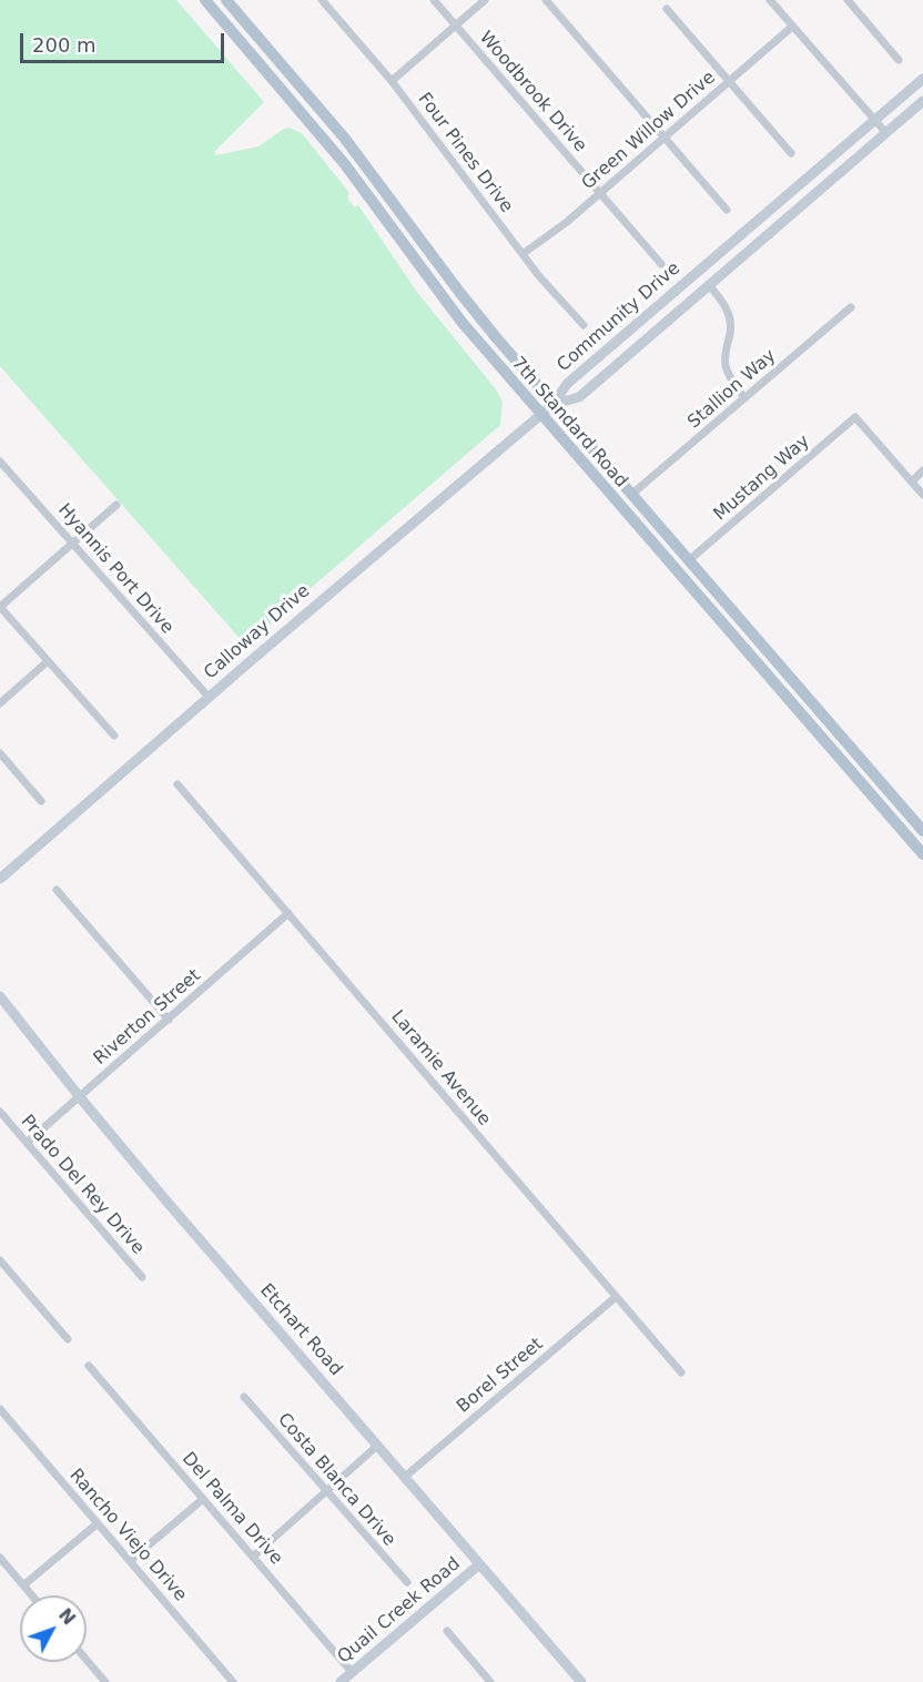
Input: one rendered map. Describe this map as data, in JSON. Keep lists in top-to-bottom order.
{
  "streets": {
    "main road": ["7th Standard Road"],
    "street": [
      "Woodbrook Drive",
      "Green Willow Drive",
      "Four Pines Drive",
      "Community Drive",
      "Stallion Way",
      "Mustang Way",
      "Hyannis Port Drive",
      "Calloway Drive",
      "Riverton Street",
      "Laramie Avenue",
      "Prado Del Rey Drive",
      "Etchart Road",
      "Borel Street",
      "Costa Blanca Drive",
      "Del Palma Drive",
      "Rancho Viejo Drive",
      "Quail Creek Road"
    ]
  },
  "crossings": [
    ["Woodbrook Drive", "Green Willow Drive"],
    ["Green Willow Drive", "Four Pines Drive"],
    ["Community Drive", "7th Standard Road"],
    ["Community Drive", "Calloway Drive"],
    ["Stallion Way", "7th Standard Road"],
    ["7th Standard Road", "Mustang Way"],
    ["7th Standard Road", "Calloway Drive"],
    ["Hyannis Port Drive", "Calloway Drive"],
    ["Riverton Street", "Laramie Avenue"],
    ["Riverton Street", "Prado Del Rey Drive"],
    ["Riverton Street", "Etchart Road"],
    ["Laramie Avenue", "Borel Street"],
    ["Etchart Road", "Borel Street"],
    ["Etchart Road", "Quail Creek Road"],
    ["Del Palma Drive", "Quail Creek Road"]
  ],
  "scale_bar": "200 m",
  "north": "top right"
}
